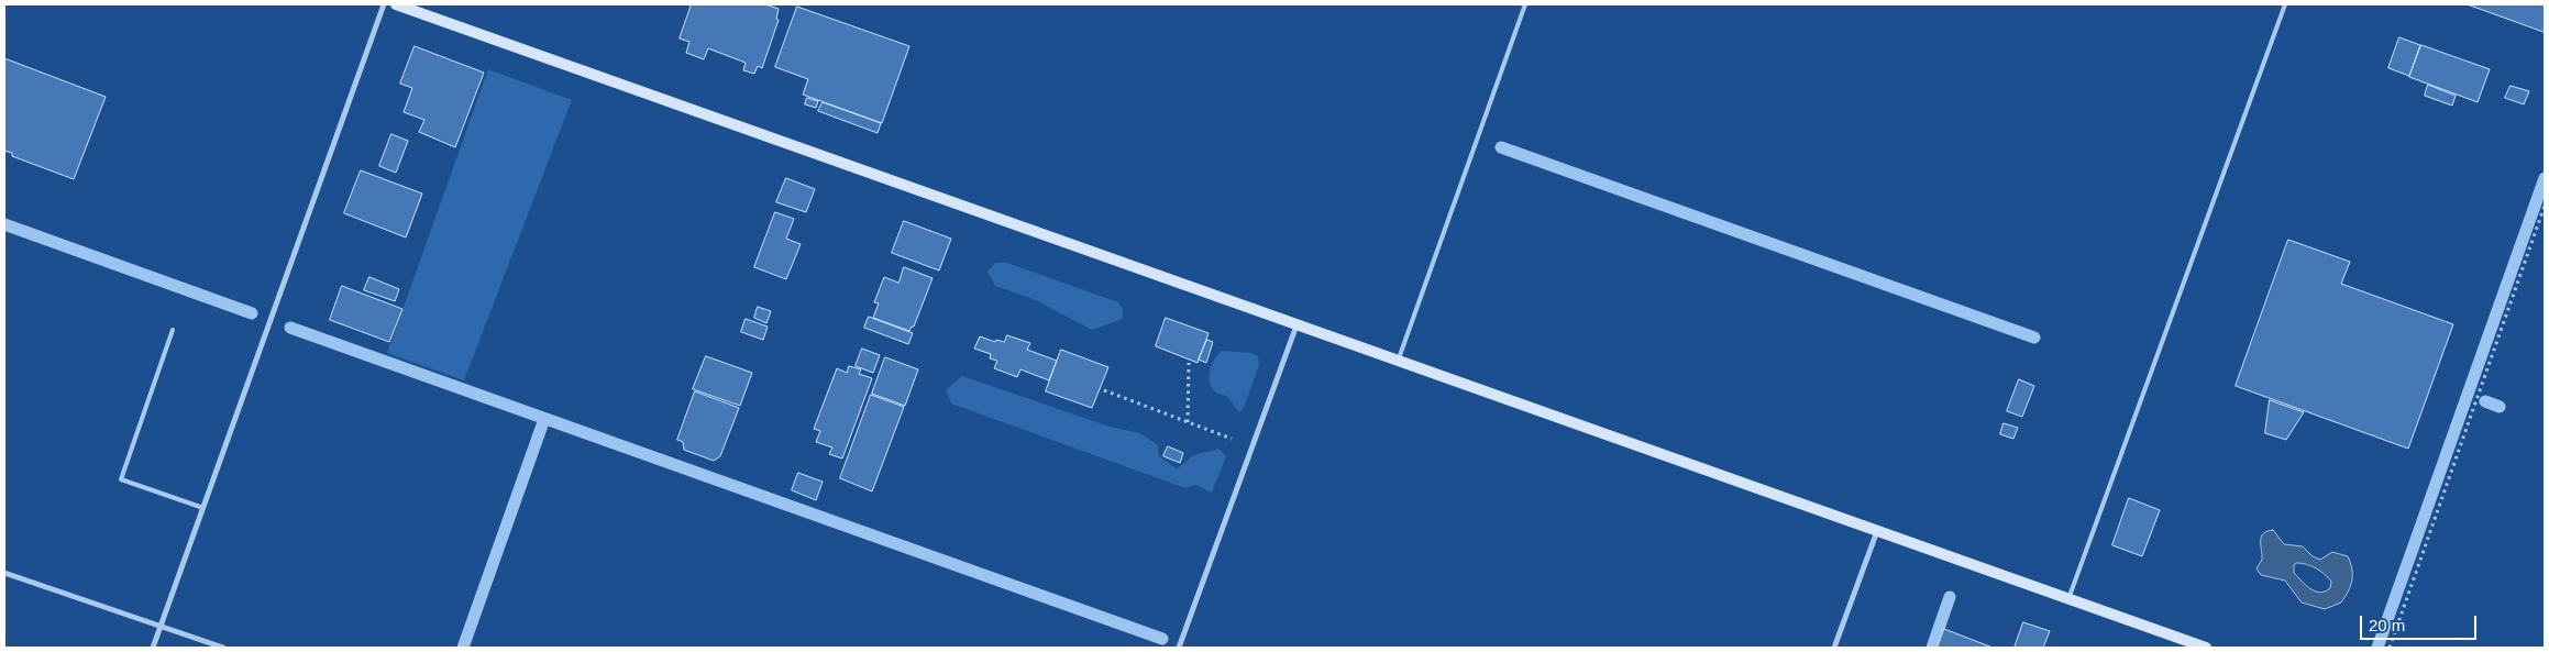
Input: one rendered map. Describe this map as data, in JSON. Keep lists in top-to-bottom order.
{
  "scale_bar": "20 m"
}
